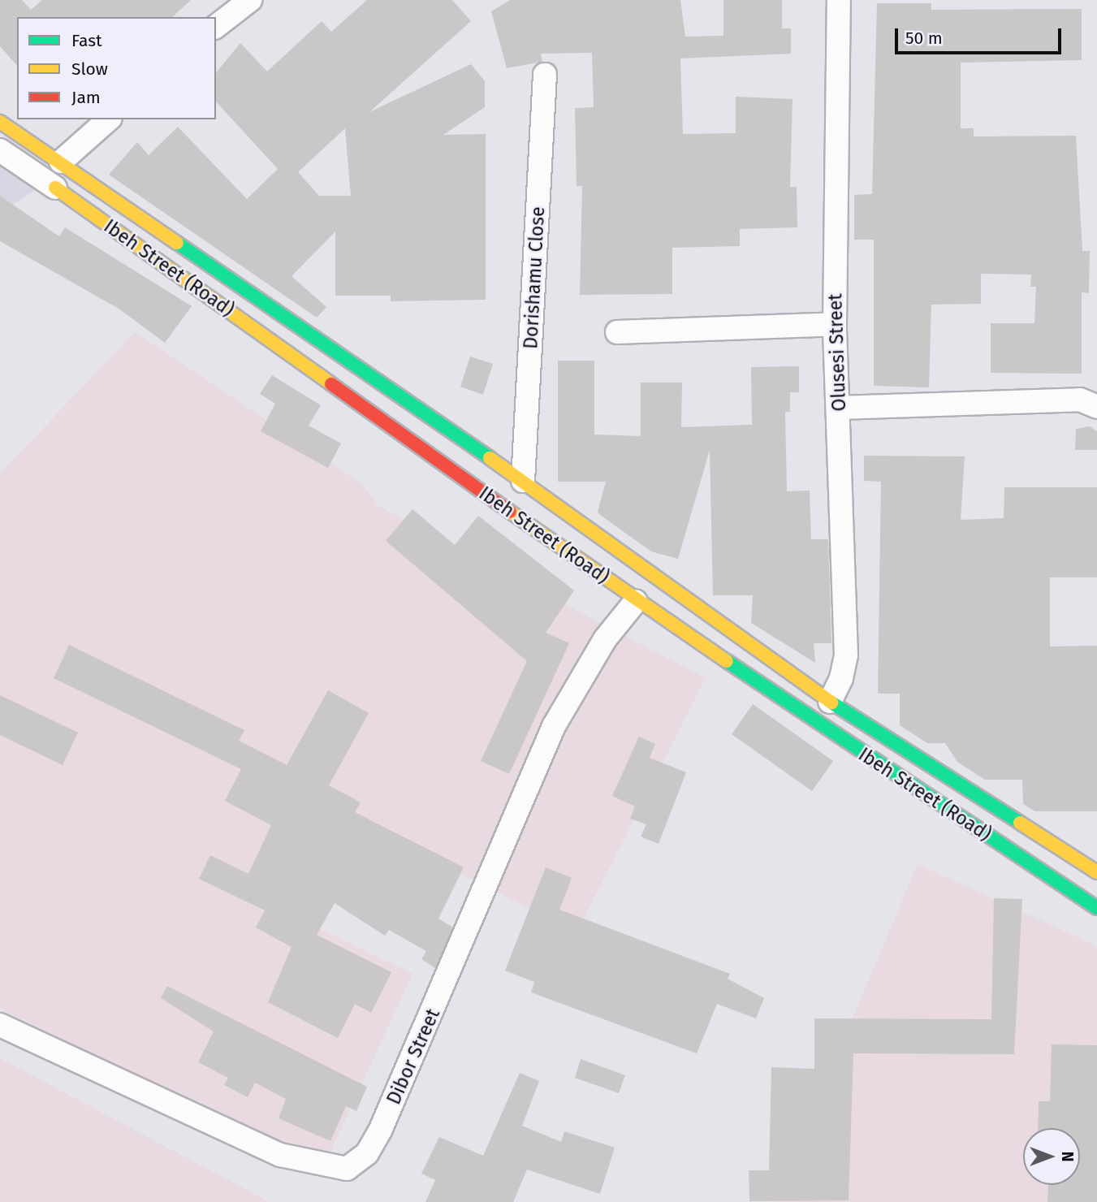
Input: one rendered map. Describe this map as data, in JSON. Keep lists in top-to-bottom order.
{
  "streets": {
    "street": [
      "Ibeh Street (Road)",
      "Dorishamu Close",
      "Olusesi Street",
      "Dibor Street"
    ]
  },
  "crossings": [
    ["Ibeh Street (Road)", "Dorishamu Close"],
    ["Ibeh Street (Road)", "Olusesi Street"],
    ["Ibeh Street (Road)", "Dibor Street"]
  ],
  "legend": ["Fast", "Slow", "Jam"],
  "scale_bar": "50 m",
  "north": "right"
}
